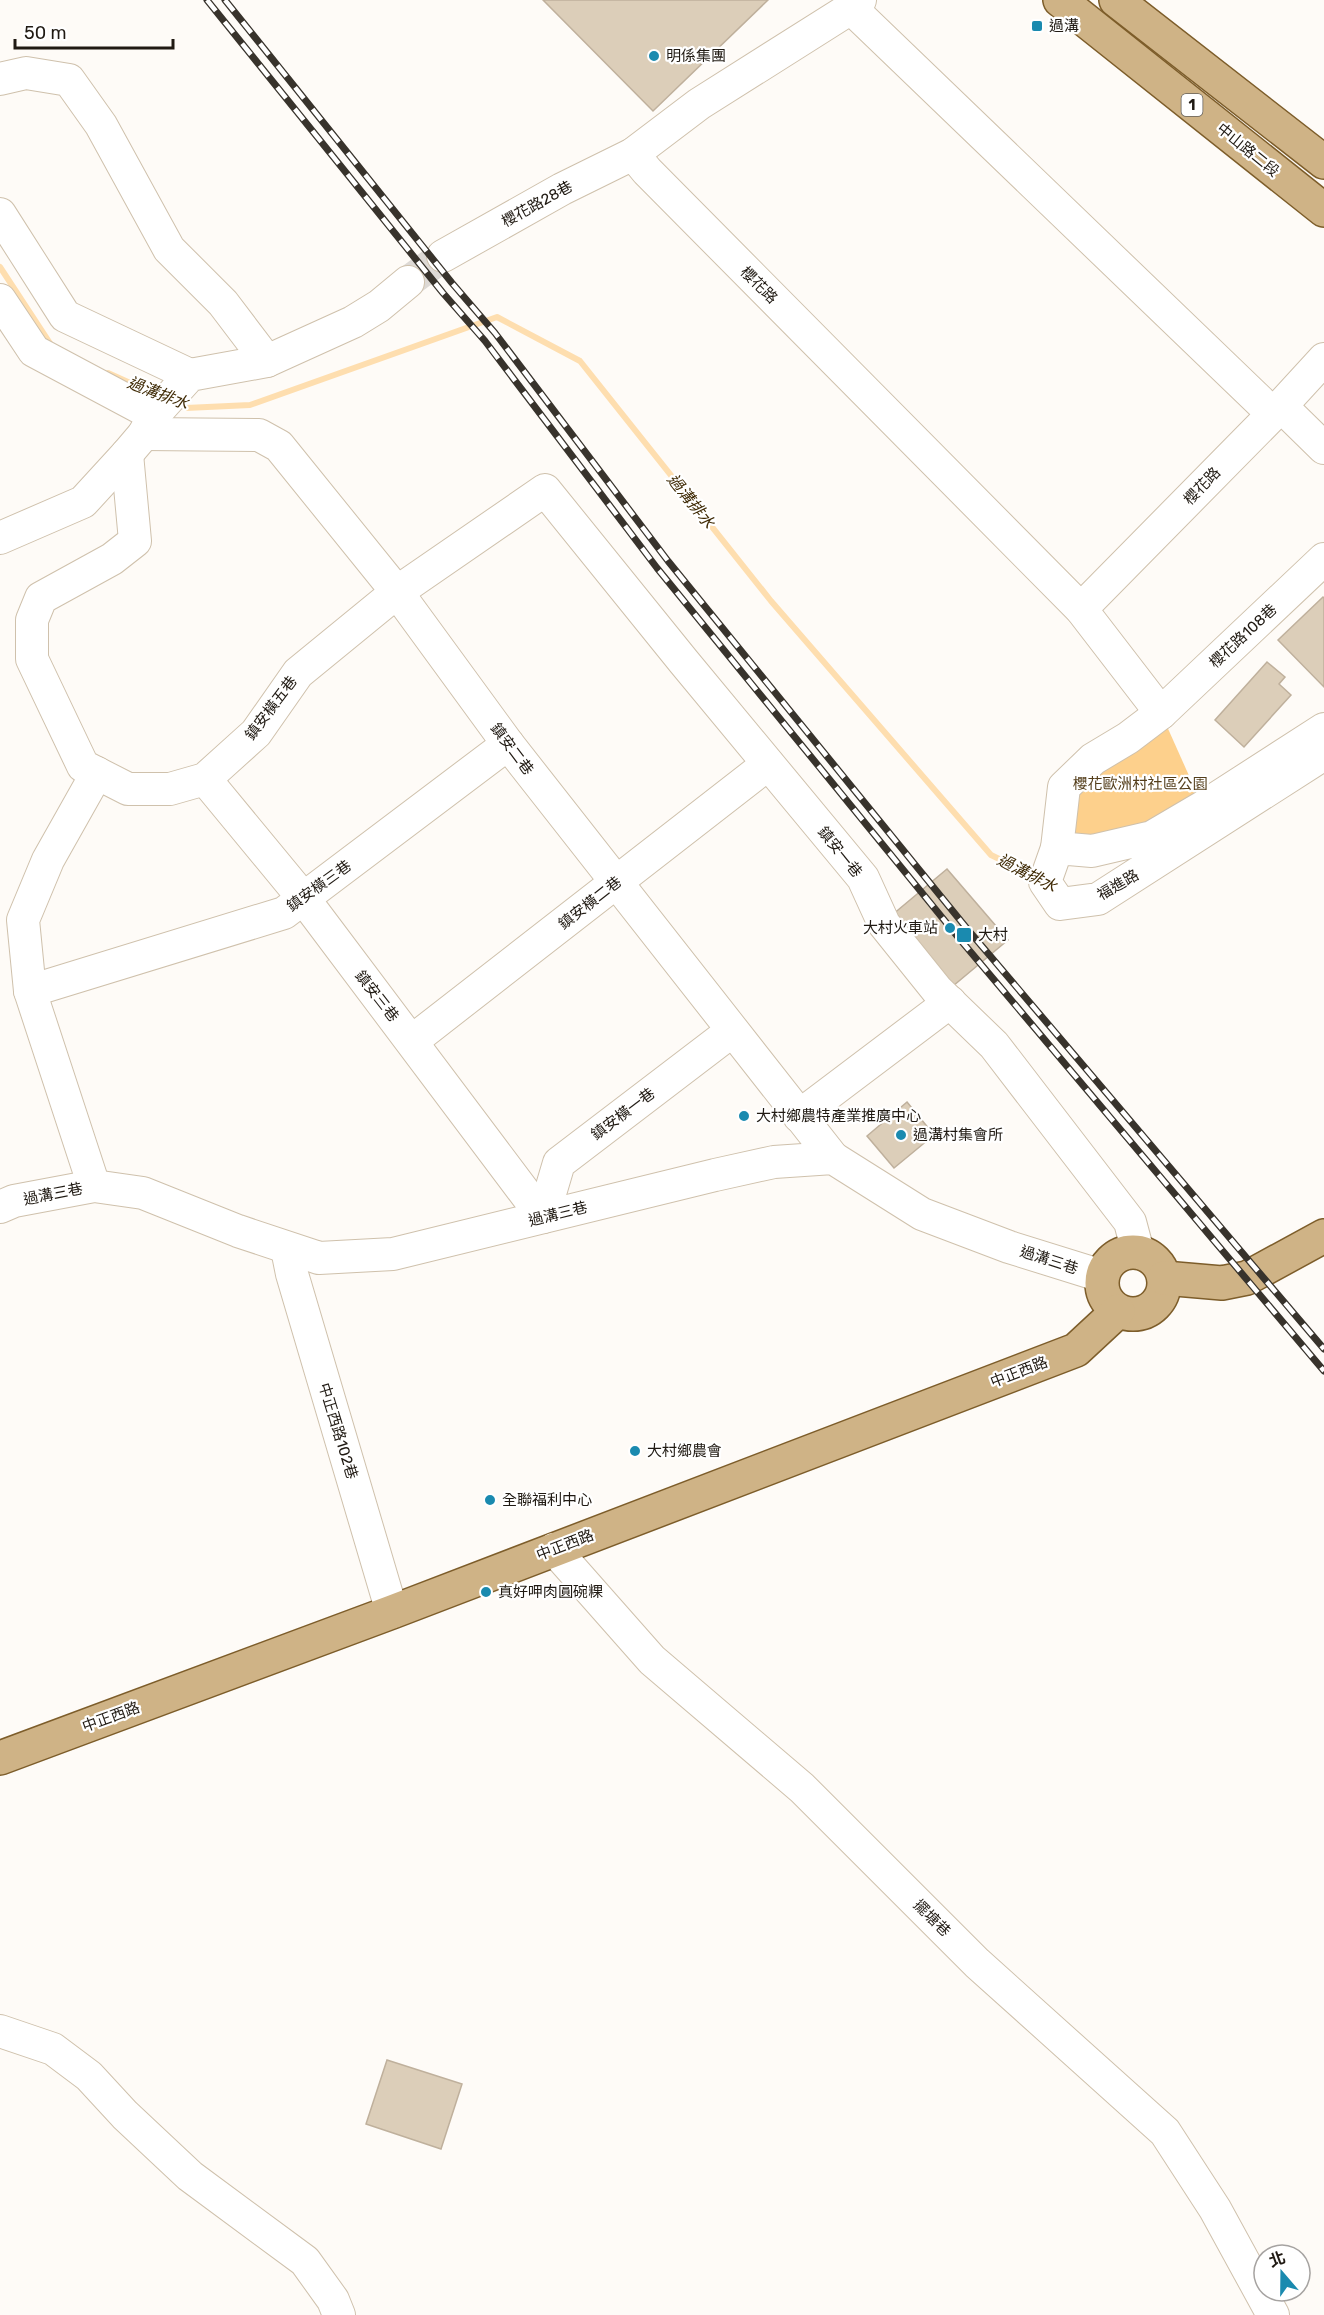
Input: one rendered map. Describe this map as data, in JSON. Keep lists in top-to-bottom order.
{
  "streets": {
    "main road": ["1", "中山路二段", "中正西路"],
    "street": [
      "櫻花路28巷",
      "櫻花路",
      "櫻花路108巷",
      "鎮安橫五巷",
      "鎮安二巷",
      "鎮安一巷",
      "福進路",
      "鎮安橫三巷",
      "鎮安橫二巷",
      "鎮安三巷",
      "鎮安橫一巷",
      "過溝三巷",
      "中正西路102巷",
      "擺塘巷"
    ]
  },
  "crossings": [
    ["櫻花路28巷", "櫻花路"],
    ["櫻花路", "櫻花路108巷"],
    ["櫻花路108巷", "福進路"],
    ["鎮安橫五巷", "鎮安二巷"],
    ["鎮安橫五巷", "鎮安一巷"],
    ["鎮安橫五巷", "鎮安三巷"],
    ["鎮安二巷", "鎮安橫三巷"],
    ["鎮安二巷", "鎮安橫二巷"],
    ["鎮安二巷", "鎮安橫一巷"],
    ["鎮安二巷", "過溝三巷"],
    ["鎮安一巷", "鎮安橫二巷"],
    ["鎮安一巷", "過溝三巷"],
    ["鎮安一巷", "中正西路"],
    ["鎮安橫三巷", "鎮安三巷"],
    ["鎮安橫二巷", "鎮安三巷"],
    ["鎮安三巷", "鎮安橫一巷"],
    ["鎮安三巷", "過溝三巷"],
    ["鎮安橫一巷", "過溝三巷"],
    ["過溝三巷", "中正西路"],
    ["過溝三巷", "中正西路102巷"],
    ["中正西路", "中正西路102巷"],
    ["中正西路", "擺塘巷"]
  ],
  "water": ["過溝排水"],
  "parks": ["櫻花歐洲村社區公園"],
  "places": {
    "transit": ["過溝", "大村"],
    "other": [
      "明係集團",
      "大村火車站",
      "大村鄉農特產業推廣中心",
      "過溝村集會所",
      "大村鄉農會",
      "全聯福利中心",
      "真好呷肉圓碗粿"
    ]
  },
  "scale_bar": "50 m",
  "north": "top"
}
